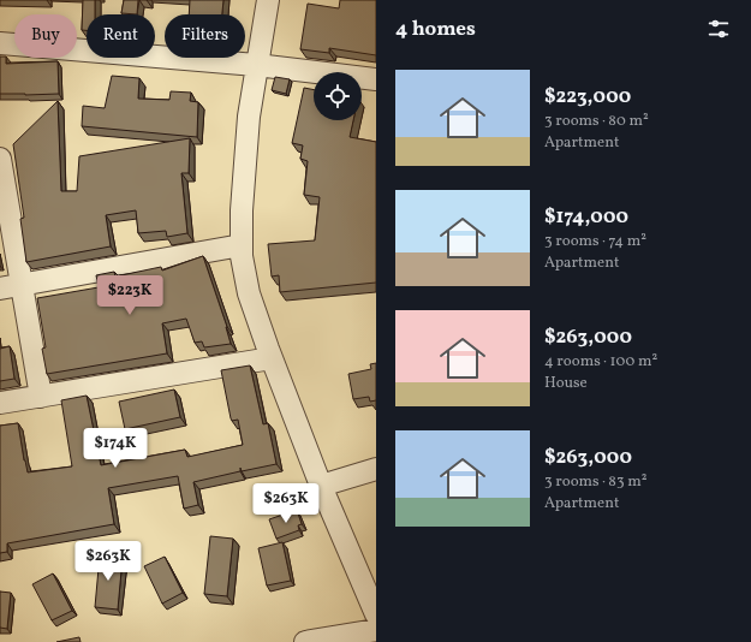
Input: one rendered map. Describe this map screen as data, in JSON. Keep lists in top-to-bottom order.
{
  "page": {
    "heading": "4 homes",
    "chip": ["Buy", "Rent", "Filters"],
    "list": [
      {
        "name": "$223,000",
        "note": "3 rooms · 80 m² · Apartment"
      },
      {
        "name": "$174,000",
        "note": "3 rooms · 74 m² · Apartment"
      },
      {
        "name": "$263,000",
        "note": "4 rooms · 100 m² · House"
      },
      {
        "name": "$263,000",
        "note": "3 rooms · 83 m² · Apartment"
      }
    ],
    "price": [
      "$223K",
      "$174K",
      "$263K",
      "$263K"
    ]
  }
}
